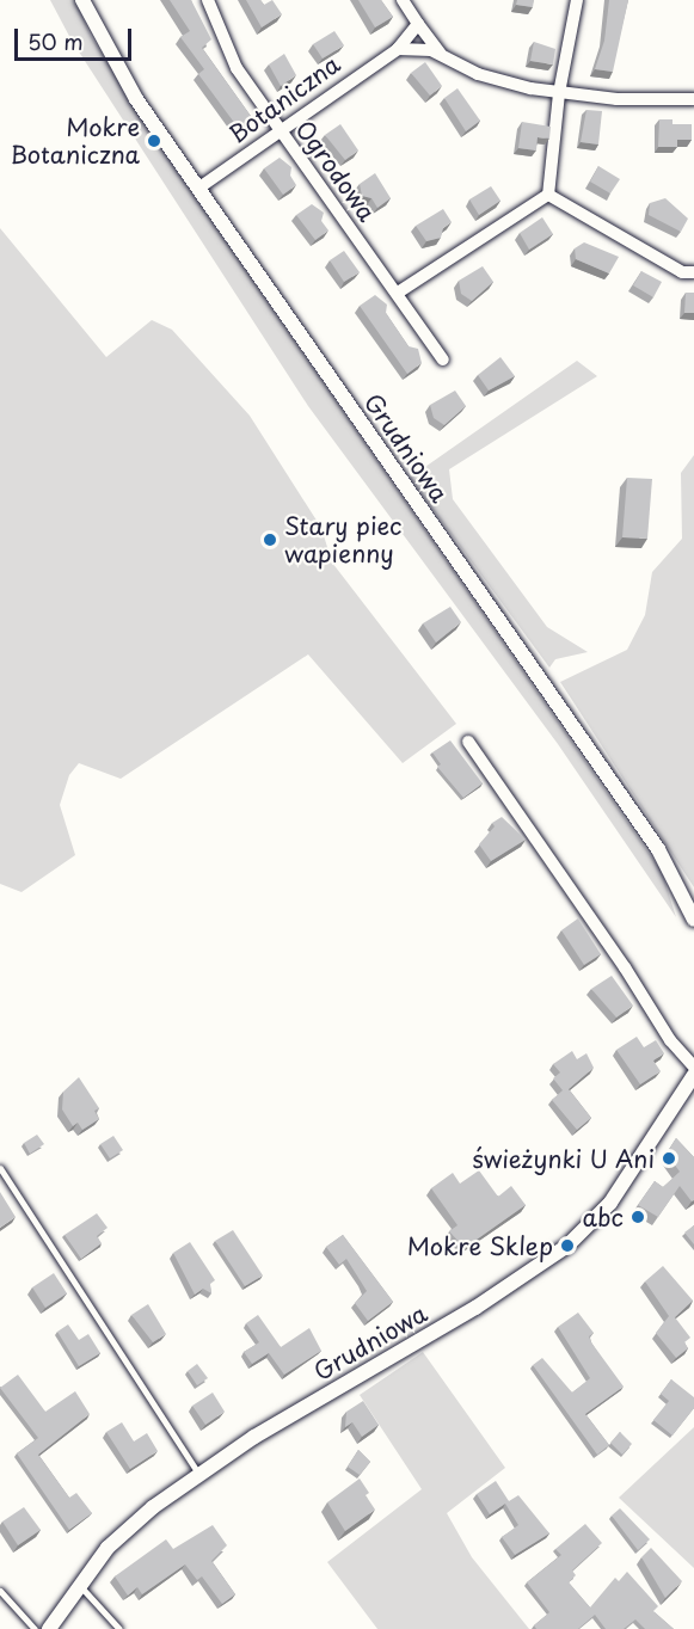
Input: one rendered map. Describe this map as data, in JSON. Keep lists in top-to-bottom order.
{
  "streets": {
    "street": ["Botaniczna", "Ogrodowa", "Grudniowa"]
  },
  "crossings": [
    ["Botaniczna", "Ogrodowa"],
    ["Botaniczna", "Grudniowa"]
  ],
  "places": [
    "Mokre Botaniczna",
    "Stary piec wapienny",
    "świeżynki U Ani",
    "abc",
    "Mokre Sklep"
  ],
  "scale_bar": "50 m"
}
